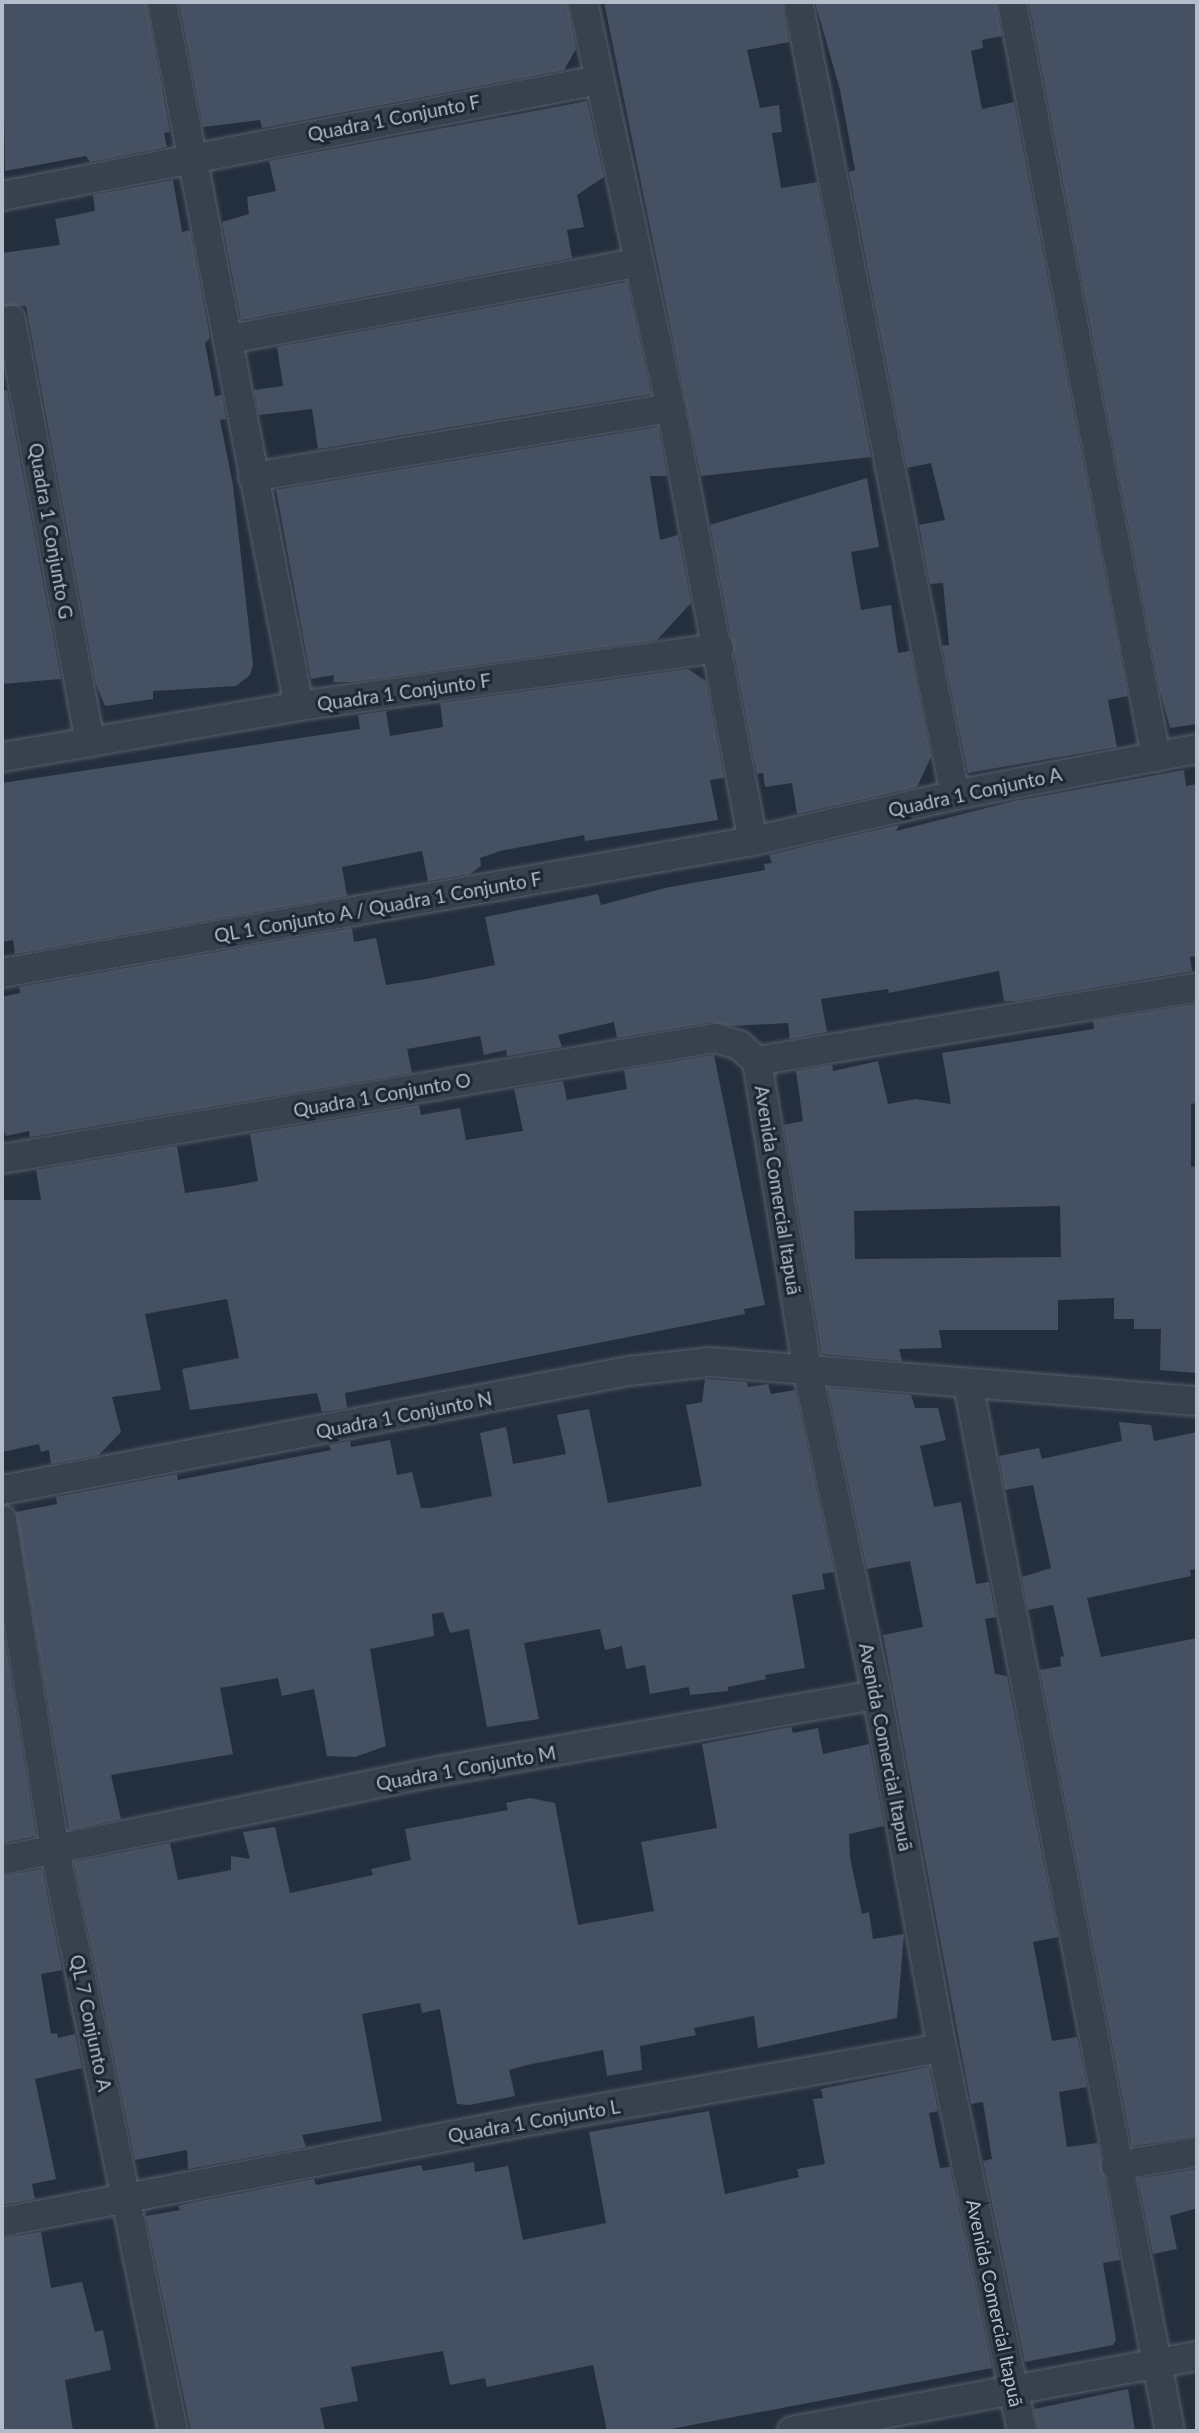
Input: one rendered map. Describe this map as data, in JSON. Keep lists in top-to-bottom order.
{
  "streets": {
    "street": [
      "Quadra 1 Conjunto F",
      "Quadra 1 Conjunto G",
      "Quadra 1 Conjunto A",
      "QL 1 Conjunto A / Quadra 1 Conjunto F",
      "Quadra 1 Conjunto O",
      "Avenida Comercial Itapuã",
      "Quadra 1 Conjunto N",
      "Quadra 1 Conjunto M",
      "QL 7 Conjunto A",
      "Quadra 1 Conjunto L"
    ]
  },
  "crossings": [
    ["Quadra 1 Conjunto F", "Quadra 1 Conjunto G"],
    ["Quadra 1 Conjunto A", "QL 1 Conjunto A / Quadra 1 Conjunto F"],
    ["Quadra 1 Conjunto O", "Avenida Comercial Itapuã"],
    ["Avenida Comercial Itapuã", "Quadra 1 Conjunto N"],
    ["Avenida Comercial Itapuã", "Quadra 1 Conjunto M"],
    ["Avenida Comercial Itapuã", "Quadra 1 Conjunto L"],
    ["Quadra 1 Conjunto M", "QL 7 Conjunto A"],
    ["QL 7 Conjunto A", "Quadra 1 Conjunto L"]
  ]
}
